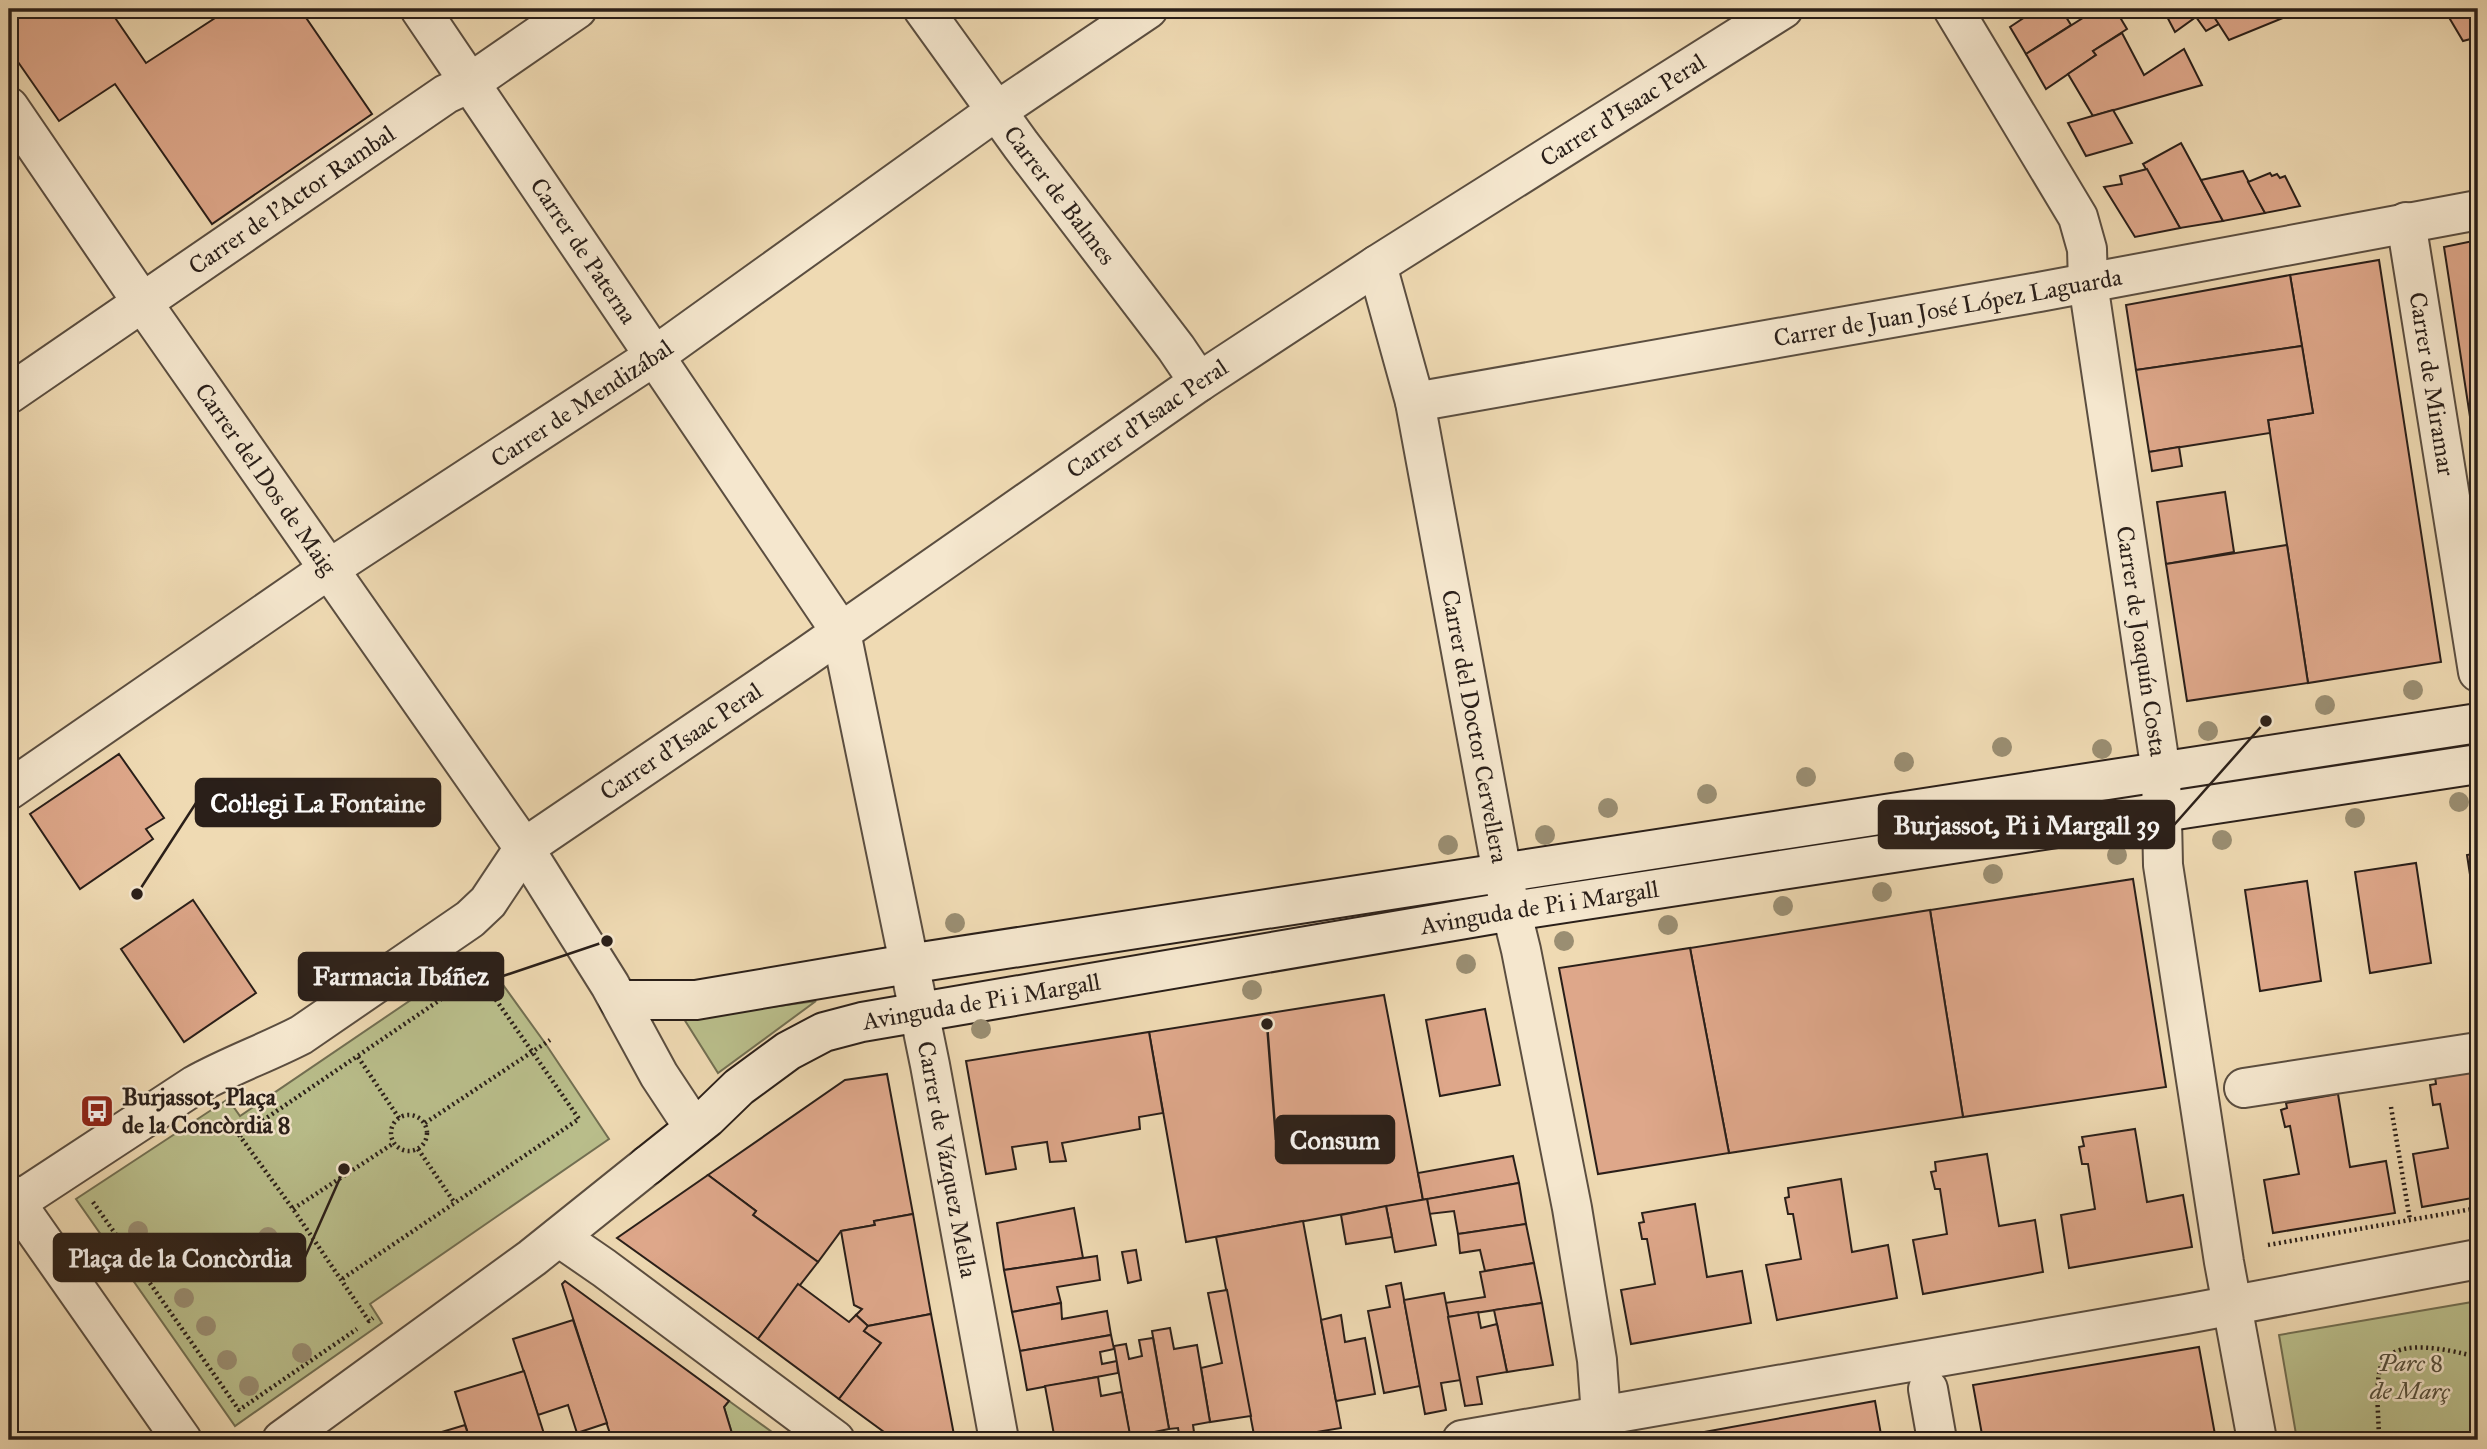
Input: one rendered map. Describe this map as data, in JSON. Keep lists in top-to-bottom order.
{
  "streets": {
    "street": [
      "Carrer d'Isaac Peral",
      "Carrer de Balmes",
      "Carrer de l'Actor Rambal",
      "Carrer de Paterna",
      "Carrer de Juan José López Laguarda",
      "Carrer de Miramar",
      "Carrer de Mendizábal",
      "Carrer del Dos de Maig",
      "Carrer de Joaquín Costa",
      "Carrer del Doctor Cervellera",
      "Avinguda de Pi i Margall",
      "Carrer de Vázquez Mella"
    ]
  },
  "crossings": [
    ["Carrer d'Isaac Peral", "Carrer de Balmes"],
    ["Carrer d'Isaac Peral", "Carrer de Paterna"],
    ["Carrer d'Isaac Peral", "Carrer del Dos de Maig"],
    ["Carrer d'Isaac Peral", "Carrer del Doctor Cervellera"],
    ["Carrer d'Isaac Peral", "Carrer de Vázquez Mella"],
    ["Carrer de Balmes", "Carrer de Mendizábal"],
    ["Carrer de l'Actor Rambal", "Carrer de Paterna"],
    ["Carrer de l'Actor Rambal", "Carrer del Dos de Maig"],
    ["Carrer de Paterna", "Carrer de Mendizábal"],
    ["Carrer de Paterna", "Carrer de Vázquez Mella"],
    ["Carrer de Juan José López Laguarda", "Carrer de Miramar"],
    ["Carrer de Juan José López Laguarda", "Carrer de Joaquín Costa"],
    ["Carrer de Juan José López Laguarda", "Carrer del Doctor Cervellera"],
    ["Carrer de Mendizábal", "Carrer del Dos de Maig"],
    ["Carrer del Dos de Maig", "Avinguda de Pi i Margall"],
    ["Carrer de Joaquín Costa", "Avinguda de Pi i Margall"],
    ["Carrer del Doctor Cervellera", "Avinguda de Pi i Margall"],
    ["Avinguda de Pi i Margall", "Carrer de Vázquez Mella"]
  ],
  "parks": ["Parc 8 de Març"],
  "places": {
    "other": [
      "Burjassot, Pi i Margall 39",
      "Col·legi La Fontaine",
      "Farmacia Ibáñez",
      "Consum",
      "Plaça de la Concòrdia"
    ],
    "bus stop": ["Burjassot, Plaça de la Concòrdia 8"]
  }
}
